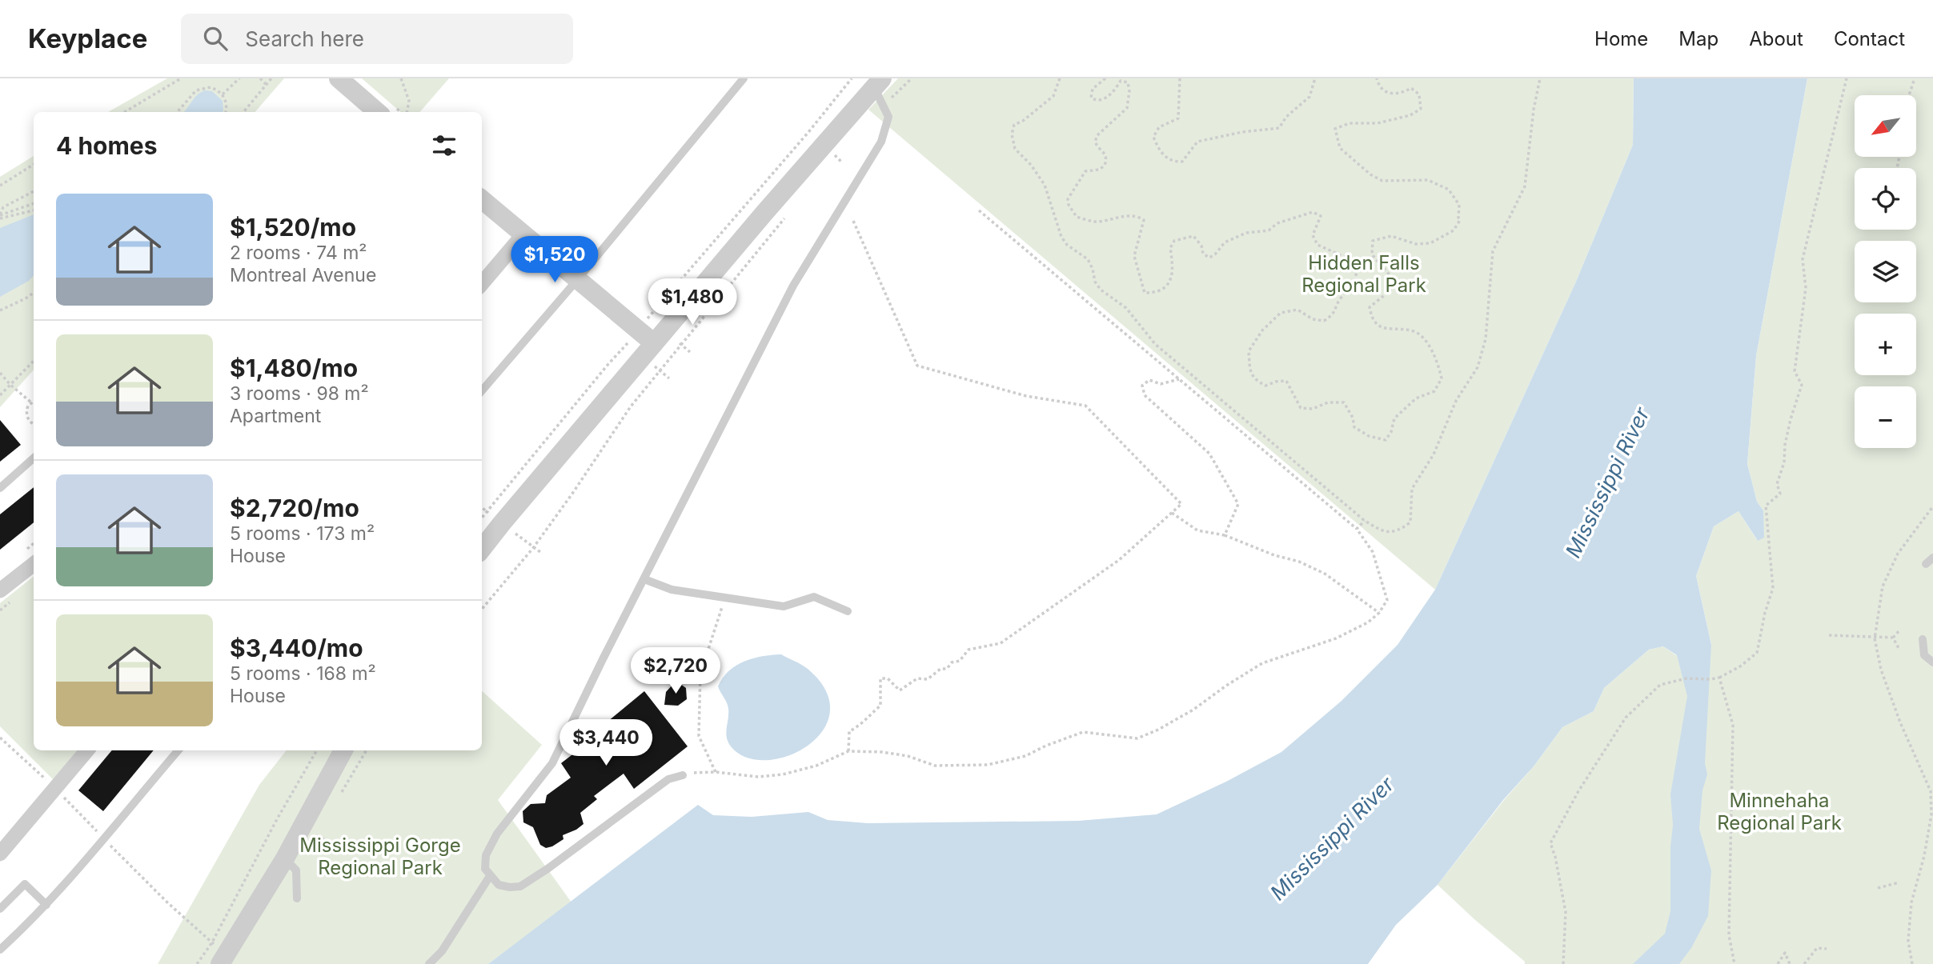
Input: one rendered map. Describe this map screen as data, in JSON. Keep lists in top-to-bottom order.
{
  "water": ["Mississippi River"],
  "parks": ["Hidden Falls Regional Park", "Minnehaha Regional Park", "Mississippi Gorge Regional Park"],
  "north": "bottom left",
  "page": {
    "header": "Keyplace",
    "search": "Search here",
    "nav": [
      "Home",
      "Map",
      "About",
      "Contact"
    ],
    "map_buttons": ["+", "−"],
    "heading": "4 homes",
    "list": [
      {
        "name": "$1,520/mo",
        "note": "2 rooms · 74 m² · Montreal Avenue"
      },
      {
        "name": "$1,480/mo",
        "note": "3 rooms · 98 m² · Apartment"
      },
      {
        "name": "$2,720/mo",
        "note": "5 rooms · 173 m² · House"
      },
      {
        "name": "$3,440/mo",
        "note": "5 rooms · 168 m² · House"
      }
    ],
    "price": [
      "$1,520",
      "$1,480",
      "$2,720",
      "$3,440"
    ]
  }
}
